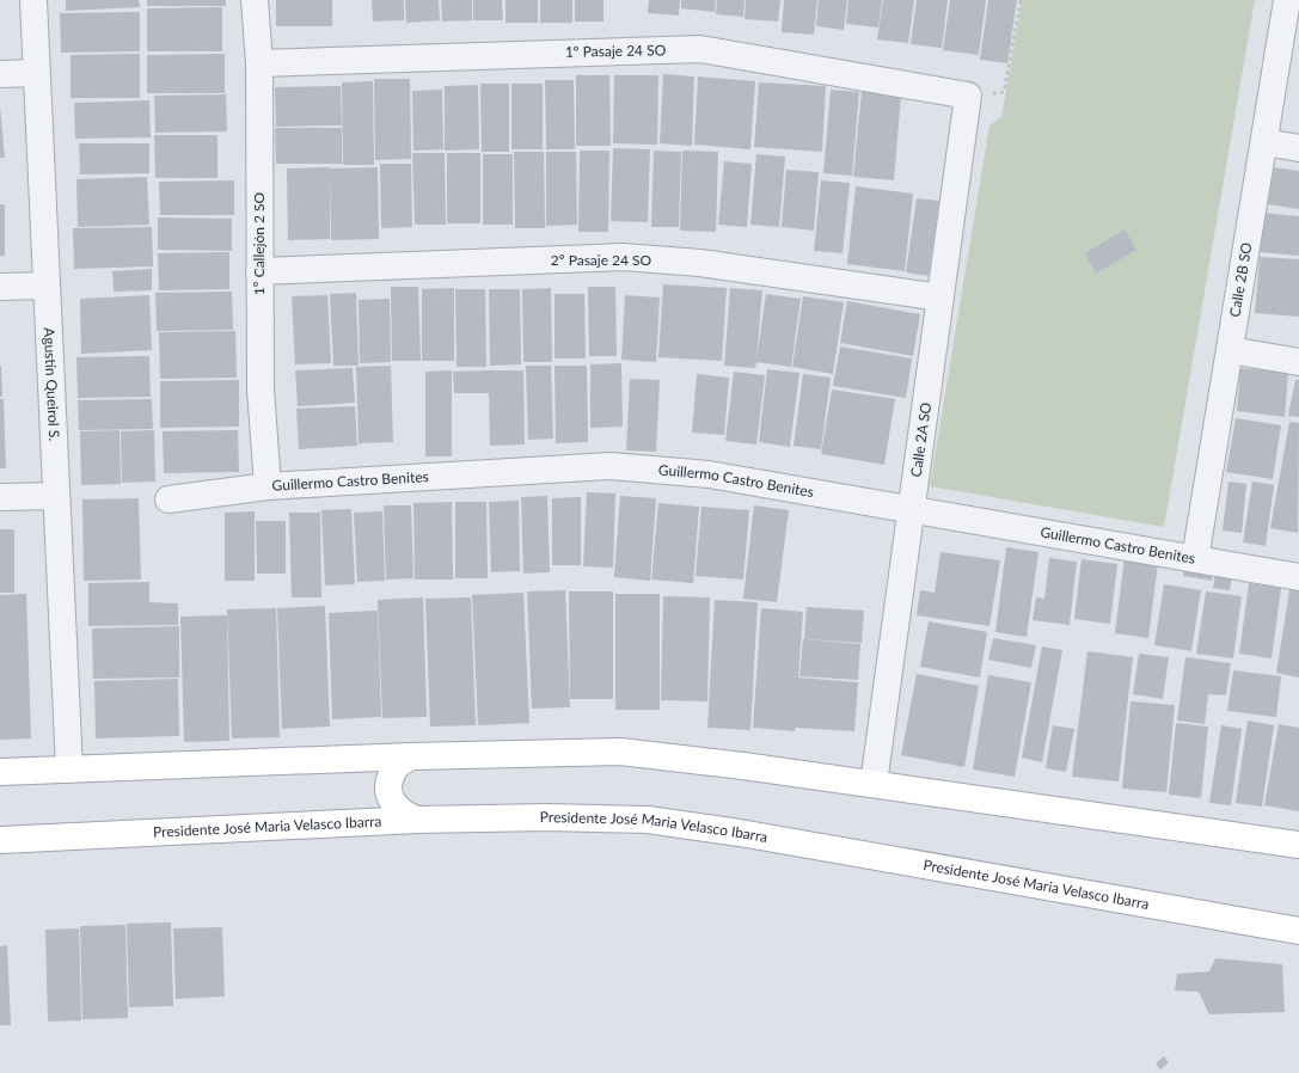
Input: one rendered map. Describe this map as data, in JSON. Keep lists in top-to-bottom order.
{
  "streets": {
    "main road": ["Presidente José Maria Velasco Ibarra"],
    "street": [
      "1º Pasaje 24 SO",
      "1º Callejón 2 SO",
      "2º Pasaje 24 SO",
      "Calle 2B SO",
      "Agustín Queirol S.",
      "Calle 2A SO",
      "Guillermo Castro Benites"
    ]
  },
  "crossings": [
    ["1º Pasaje 24 SO", "1º Callejón 2 SO"],
    ["1º Pasaje 24 SO", "Calle 2A SO"],
    ["1º Callejón 2 SO", "2º Pasaje 24 SO"],
    ["1º Callejón 2 SO", "Guillermo Castro Benites"],
    ["2º Pasaje 24 SO", "Calle 2A SO"],
    ["Calle 2B SO", "Guillermo Castro Benites"],
    ["Calle 2A SO", "Guillermo Castro Benites"]
  ]
}
